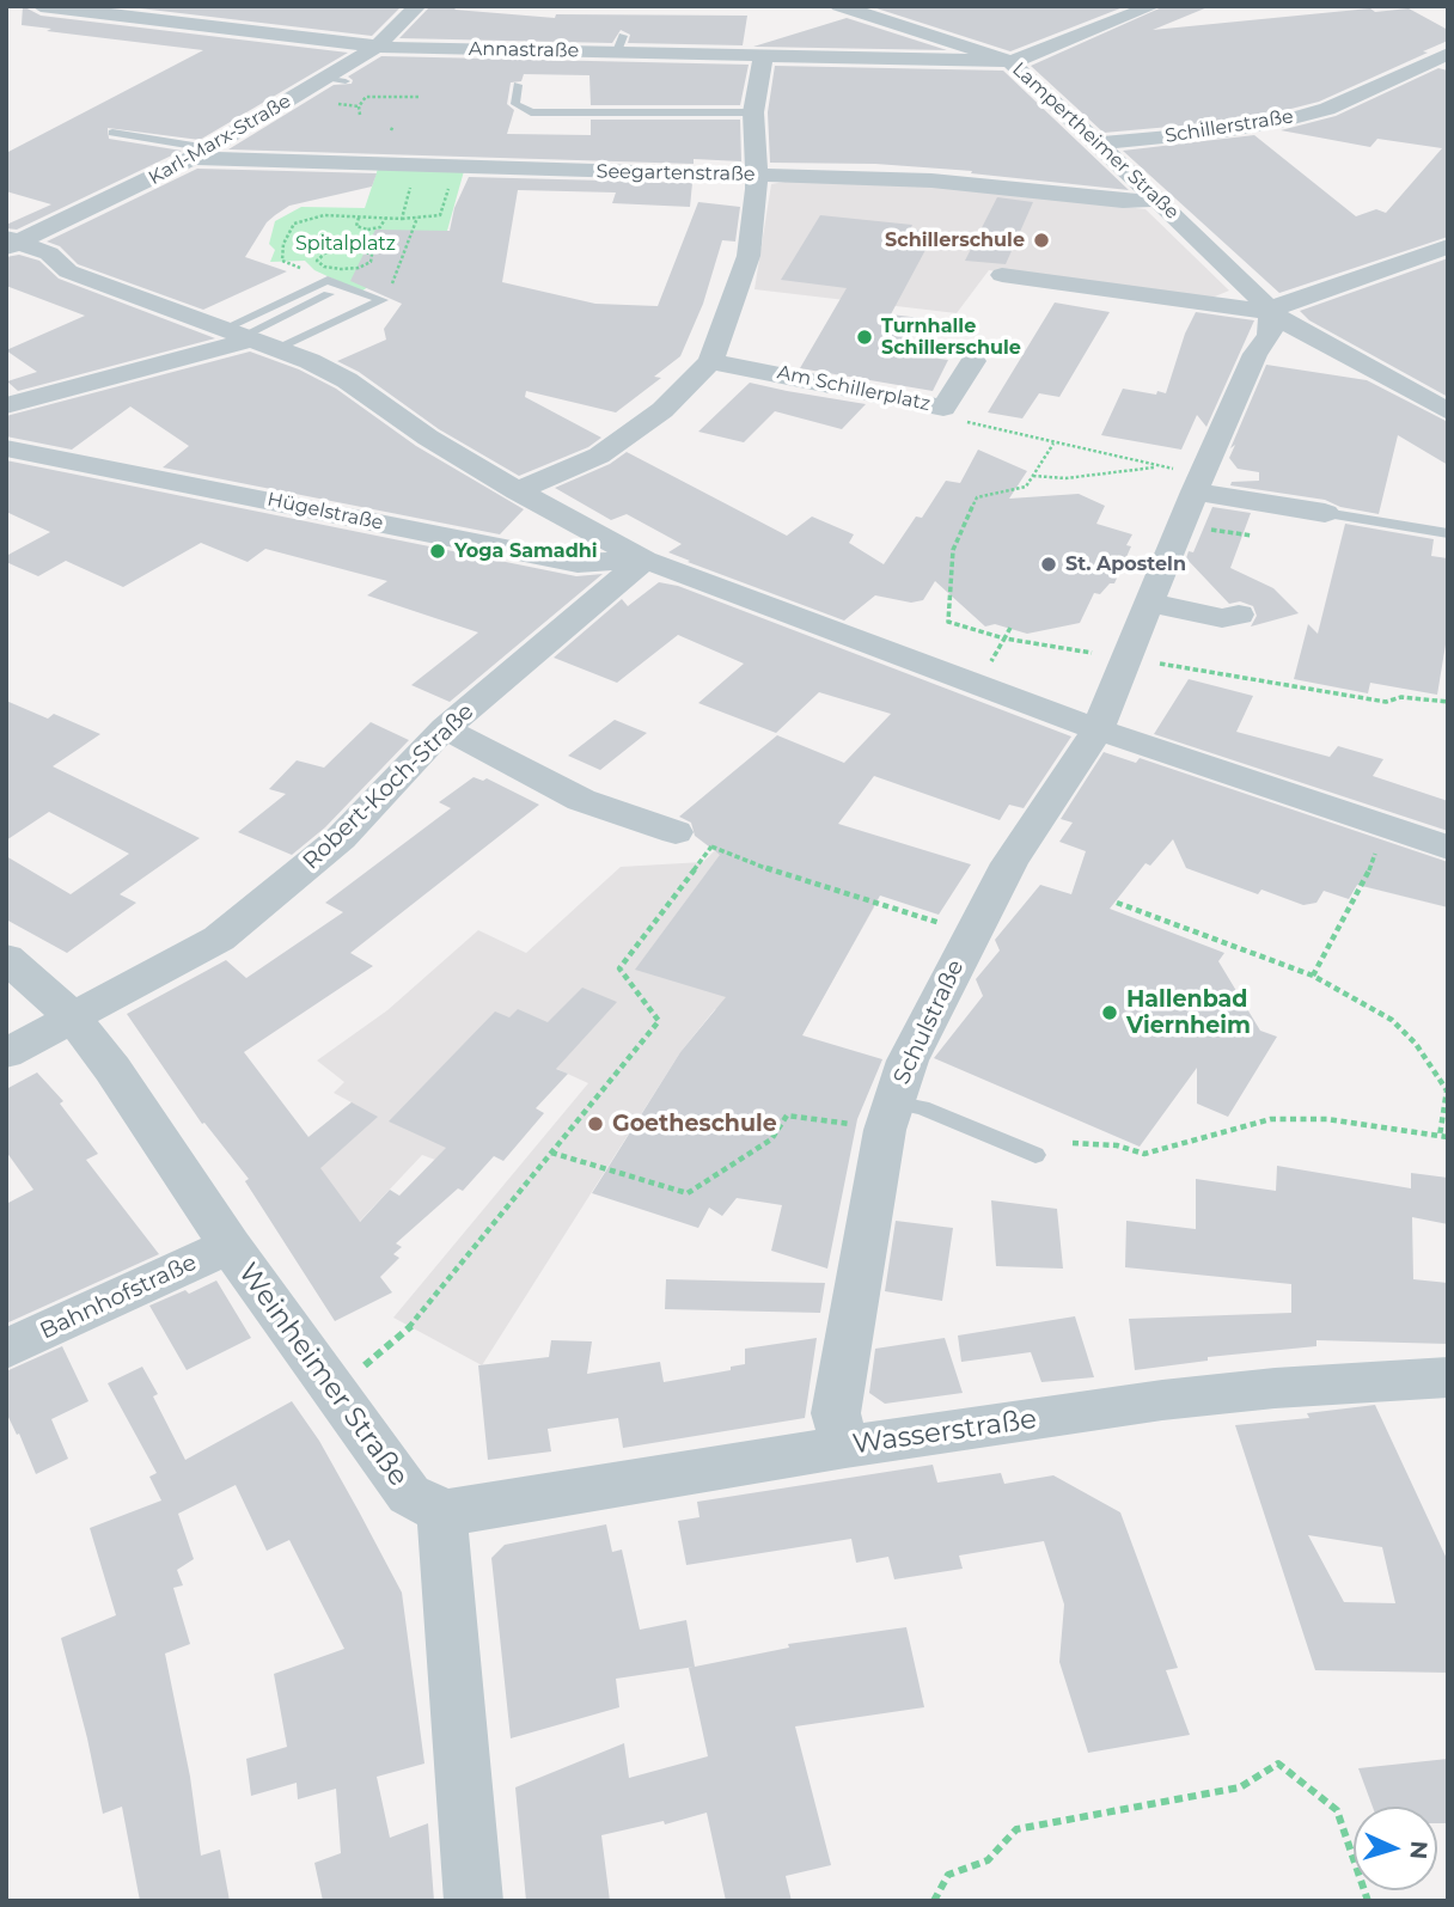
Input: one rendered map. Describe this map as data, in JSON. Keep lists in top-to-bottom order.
{
  "streets": {
    "street": [
      "Annastraße",
      "Schillerstraße",
      "Karl-Marx-Straße",
      "Lampertheimer Straße",
      "Seegartenstraße",
      "Am Schillerplatz",
      "Hügelstraße",
      "Robert-Koch-Straße",
      "Schulstraße",
      "Bahnhofstraße",
      "Weinheimer Straße",
      "Wasserstraße"
    ]
  },
  "crossings": [
    ["Annastraße", "Karl-Marx-Straße"],
    ["Annastraße", "Lampertheimer Straße"],
    ["Schillerstraße", "Lampertheimer Straße"],
    ["Karl-Marx-Straße", "Seegartenstraße"],
    ["Lampertheimer Straße", "Seegartenstraße"],
    ["Lampertheimer Straße", "Schulstraße"],
    ["Hügelstraße", "Robert-Koch-Straße"],
    ["Robert-Koch-Straße", "Weinheimer Straße"],
    ["Schulstraße", "Wasserstraße"],
    ["Bahnhofstraße", "Weinheimer Straße"],
    ["Weinheimer Straße", "Wasserstraße"]
  ],
  "parks": ["Spitalplatz"],
  "places": [
    "Schillerschule",
    "Turnhalle Schillerschule",
    "Yoga Samadhi",
    "St. Aposteln",
    "Hallenbad Viernheim",
    "Goetheschule"
  ],
  "north": "right"
}
